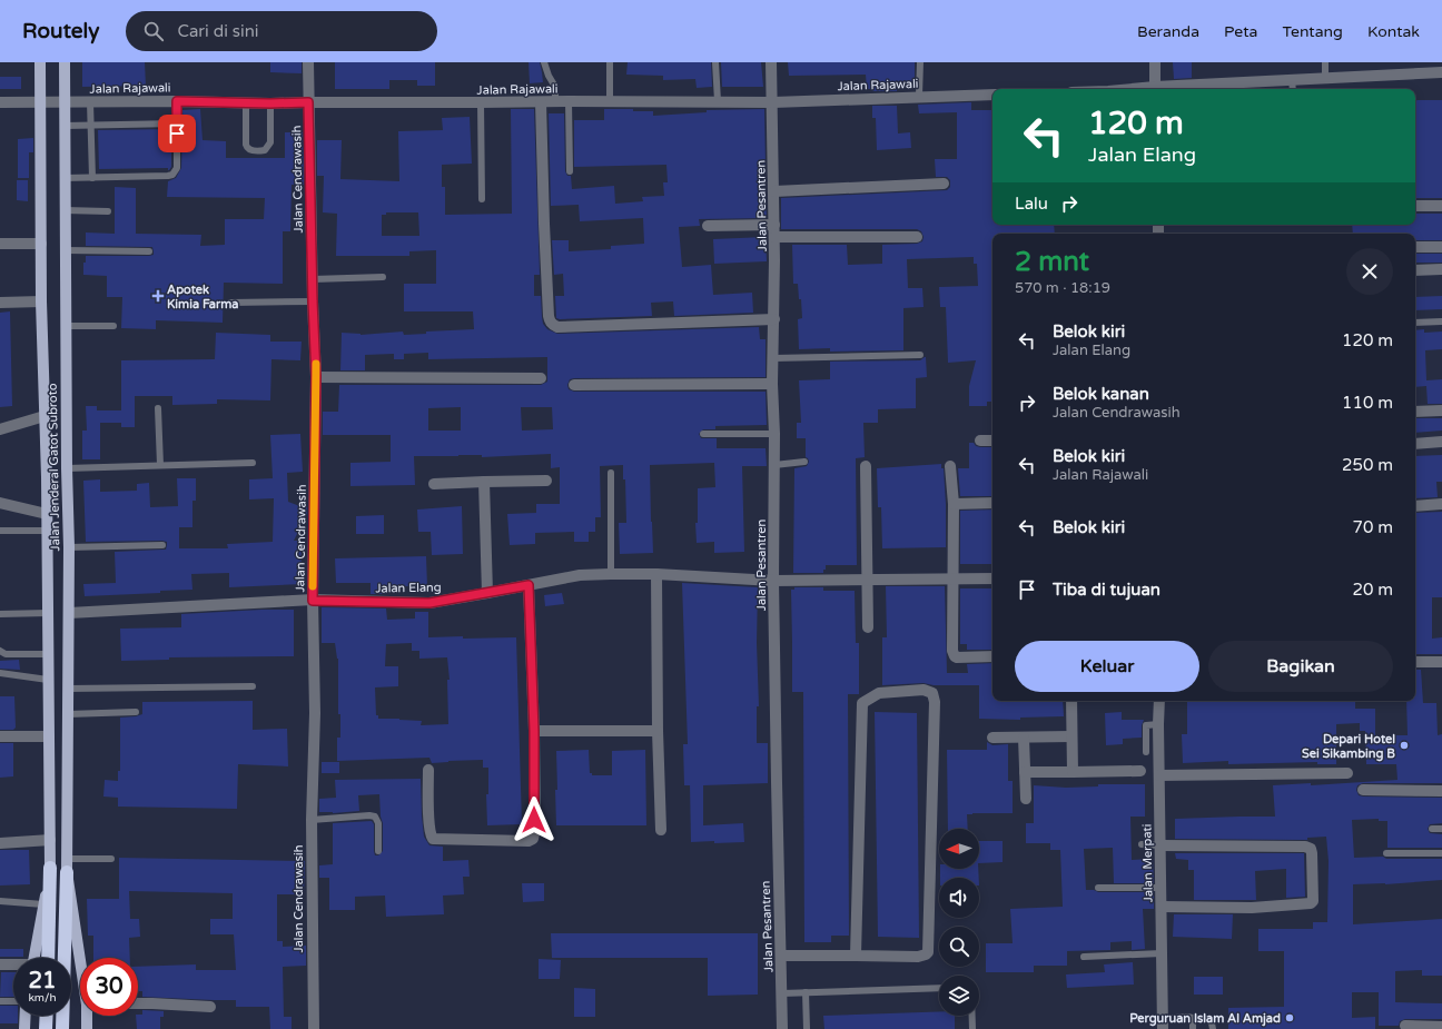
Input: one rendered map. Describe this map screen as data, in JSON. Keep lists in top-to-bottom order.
{
  "streets": {
    "highway": ["Jalan Jenderal Gatot Subroto"],
    "street": [
      "Jalan Rajawali",
      "Jalan Cendrawasih",
      "Jalan Pesantren",
      "Jalan Elang",
      "Jalan Merpati"
    ]
  },
  "crossings": [
    ["Jalan Rajawali", "Jalan Cendrawasih"],
    ["Jalan Rajawali", "Jalan Pesantren"],
    ["Jalan Rajawali", "Jalan Jenderal Gatot Subroto"],
    ["Jalan Cendrawasih", "Jalan Elang"],
    ["Jalan Pesantren", "Jalan Elang"],
    ["Jalan Jenderal Gatot Subroto", "Jalan Elang"]
  ],
  "places": {
    "health": ["Apotek Kimia Farma"],
    "other": ["Depari Hotel Sei Sikambing B", "Perguruan Islam Al Amjad"]
  },
  "north": "left",
  "page": {
    "header": "Routely",
    "search": "Cari di sini",
    "nav": [
      "Beranda",
      "Peta",
      "Tentang",
      "Kontak"
    ],
    "turn": ["120 m", "Jalan Elang"],
    "then": "Lalu",
    "heading": ["2 mnt", "570 m · 18:19"],
    "list": [
      {
        "name": "Belok kiri",
        "note": "Jalan Elang",
        "value": "120 m"
      },
      {
        "name": "Belok kanan",
        "note": "Jalan Cendrawasih",
        "value": "110 m"
      },
      {
        "name": "Belok kiri",
        "note": "Jalan Rajawali",
        "value": "250 m"
      },
      {
        "name": "Belok kiri",
        "value": "70 m"
      },
      {
        "name": "Tiba di tujuan",
        "value": "20 m"
      }
    ],
    "buttons": ["Keluar", "Bagikan"],
    "speed": "21 km/h",
    "limit": "30"
  }
}
